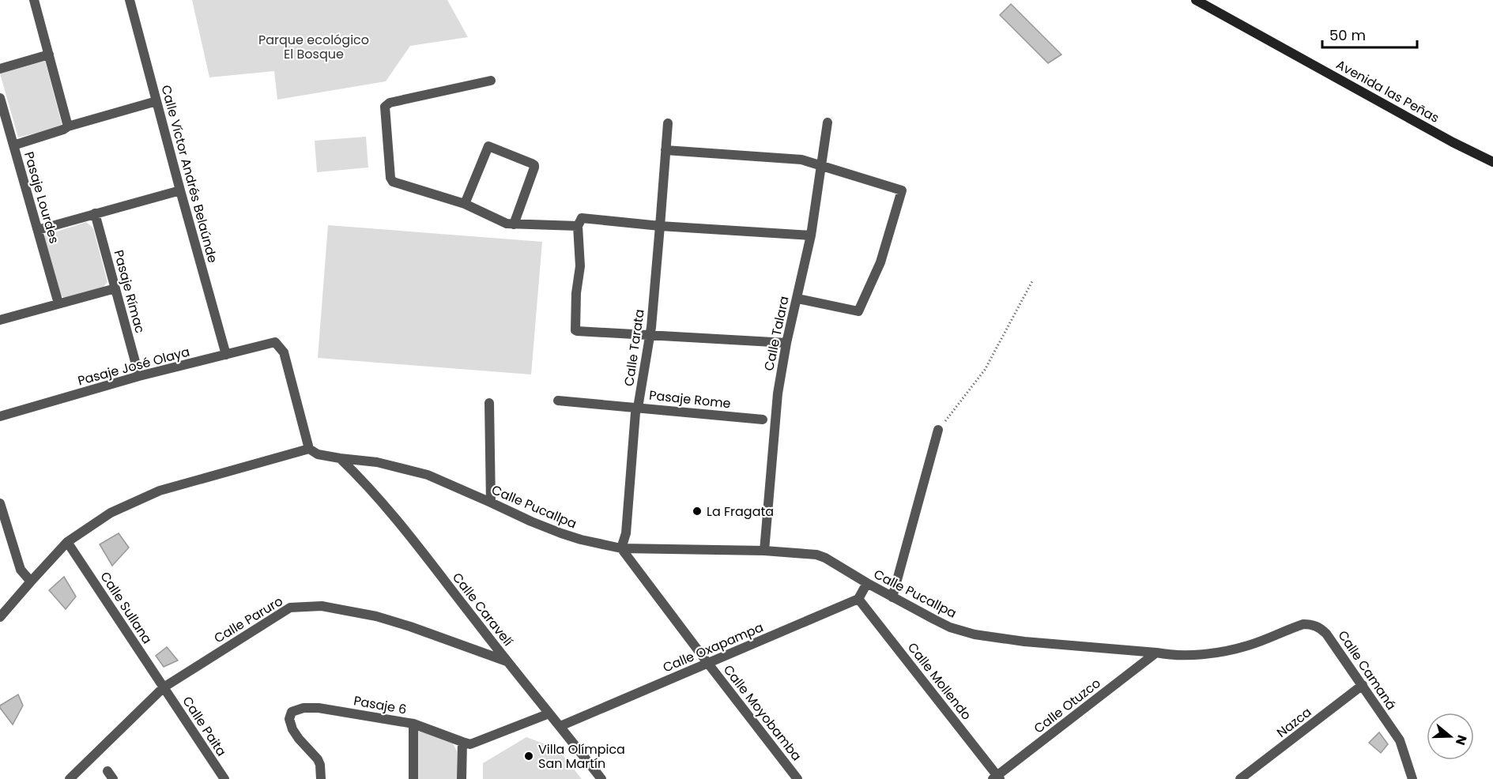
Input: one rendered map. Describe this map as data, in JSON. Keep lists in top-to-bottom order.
{
  "streets": {
    "street": [
      "Avenida las Peñas",
      "Calle Víctor Andrés Belaúnde",
      "Pasaje Lourdes",
      "Pasaje Rímac",
      "Calle Talara",
      "Calle Tarata",
      "Pasaje José Olaya",
      "Pasaje Rome",
      "Calle Pucallpa",
      "Calle Sullana",
      "Calle Caravelí",
      "Calle Paruro",
      "Calle Oxapampa",
      "Calle Camaná",
      "Calle Mollendo",
      "Pasaje 6",
      "Calle Otuzco",
      "Calle Moyobamba",
      "Nazca",
      "Calle Paita"
    ]
  },
  "crossings": [
    ["Calle Víctor Andrés Belaúnde", "Pasaje José Olaya"],
    ["Pasaje Rímac", "Pasaje José Olaya"],
    ["Calle Talara", "Calle Pucallpa"],
    ["Calle Tarata", "Pasaje Rome"],
    ["Calle Tarata", "Calle Pucallpa"],
    ["Calle Tarata", "Calle Moyobamba"],
    ["Pasaje José Olaya", "Calle Pucallpa"],
    ["Calle Pucallpa", "Calle Caravelí"],
    ["Calle Pucallpa", "Calle Camaná"],
    ["Calle Pucallpa", "Calle Otuzco"],
    ["Calle Pucallpa", "Calle Moyobamba"],
    ["Calle Sullana", "Calle Paruro"],
    ["Calle Sullana", "Calle Paita"],
    ["Calle Caravelí", "Calle Paruro"],
    ["Calle Caravelí", "Calle Oxapampa"],
    ["Calle Paruro", "Calle Paita"],
    ["Calle Oxapampa", "Calle Mollendo"],
    ["Calle Oxapampa", "Calle Moyobamba"],
    ["Calle Camaná", "Calle Otuzco"],
    ["Calle Camaná", "Nazca"],
    ["Calle Mollendo", "Calle Otuzco"]
  ],
  "parks": ["Parque ecológico El Bosque"],
  "places": ["La Fragata", "Villa Olímpica San Martín"],
  "scale_bar": "50 m",
  "north": "right"
}
